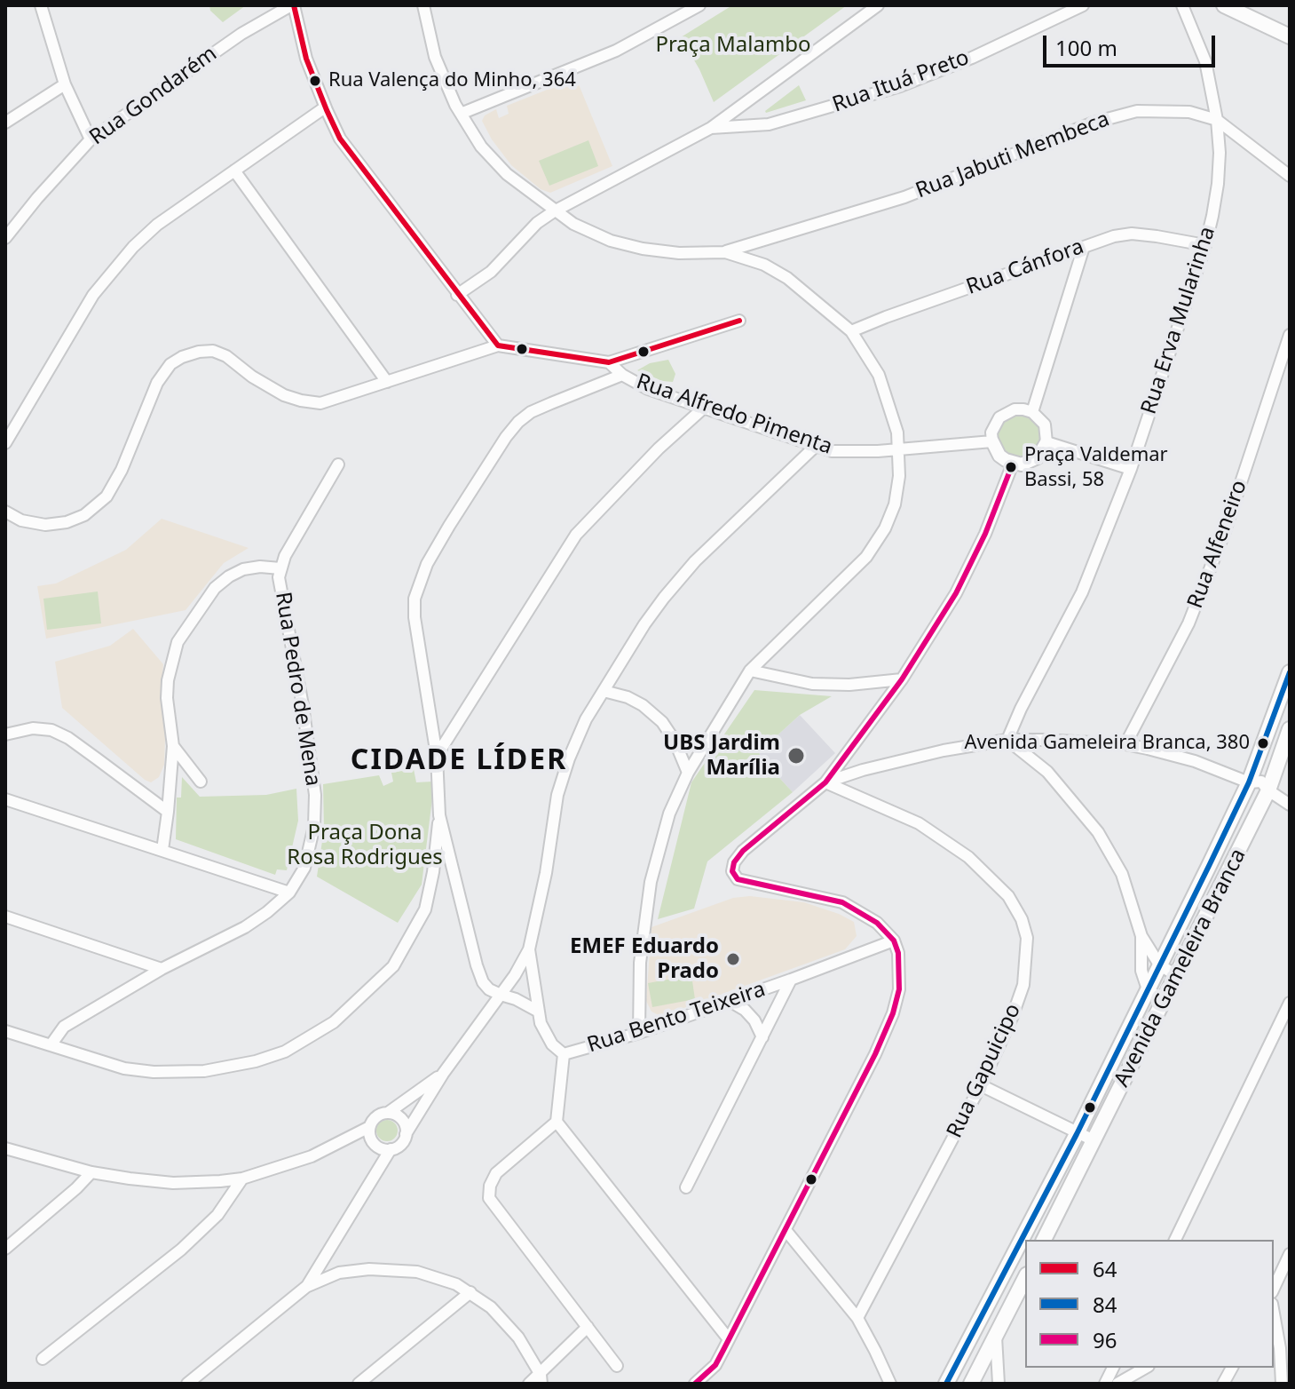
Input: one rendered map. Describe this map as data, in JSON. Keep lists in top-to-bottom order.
{
  "streets": {
    "main road": ["Avenida Gameleira Branca"],
    "street": [
      "Rua Ituá Preto",
      "Rua Gondarém",
      "Rua Jabuti Membeca",
      "Rua Cánfora",
      "Rua Erva Mularinha",
      "Rua Alfredo Pimenta",
      "Rua Alfeneiro",
      "Rua Pedro de Mena",
      "Rua Bento Teixeira",
      "Rua Gapuicipo"
    ]
  },
  "crossings": [
    ["Rua Jabuti Membeca", "Rua Erva Mularinha"],
    ["Rua Cánfora", "Rua Erva Mularinha"]
  ],
  "districts": ["CIDADE LÍDER"],
  "parks": ["Praça Malambo", "Praça Dona Rosa Rodrigues"],
  "places": [
    "Rua Valença do Minho, 364",
    "Praça Valdemar Bassi, 58",
    "Avenida Gameleira Branca, 380",
    "UBS Jardim Marília",
    "EMEF Eduardo Prado"
  ],
  "lines": ["transit line 64", "transit line 96", "transit line 84"],
  "legend": ["64", "84", "96"],
  "scale_bar": "100 m"
}
